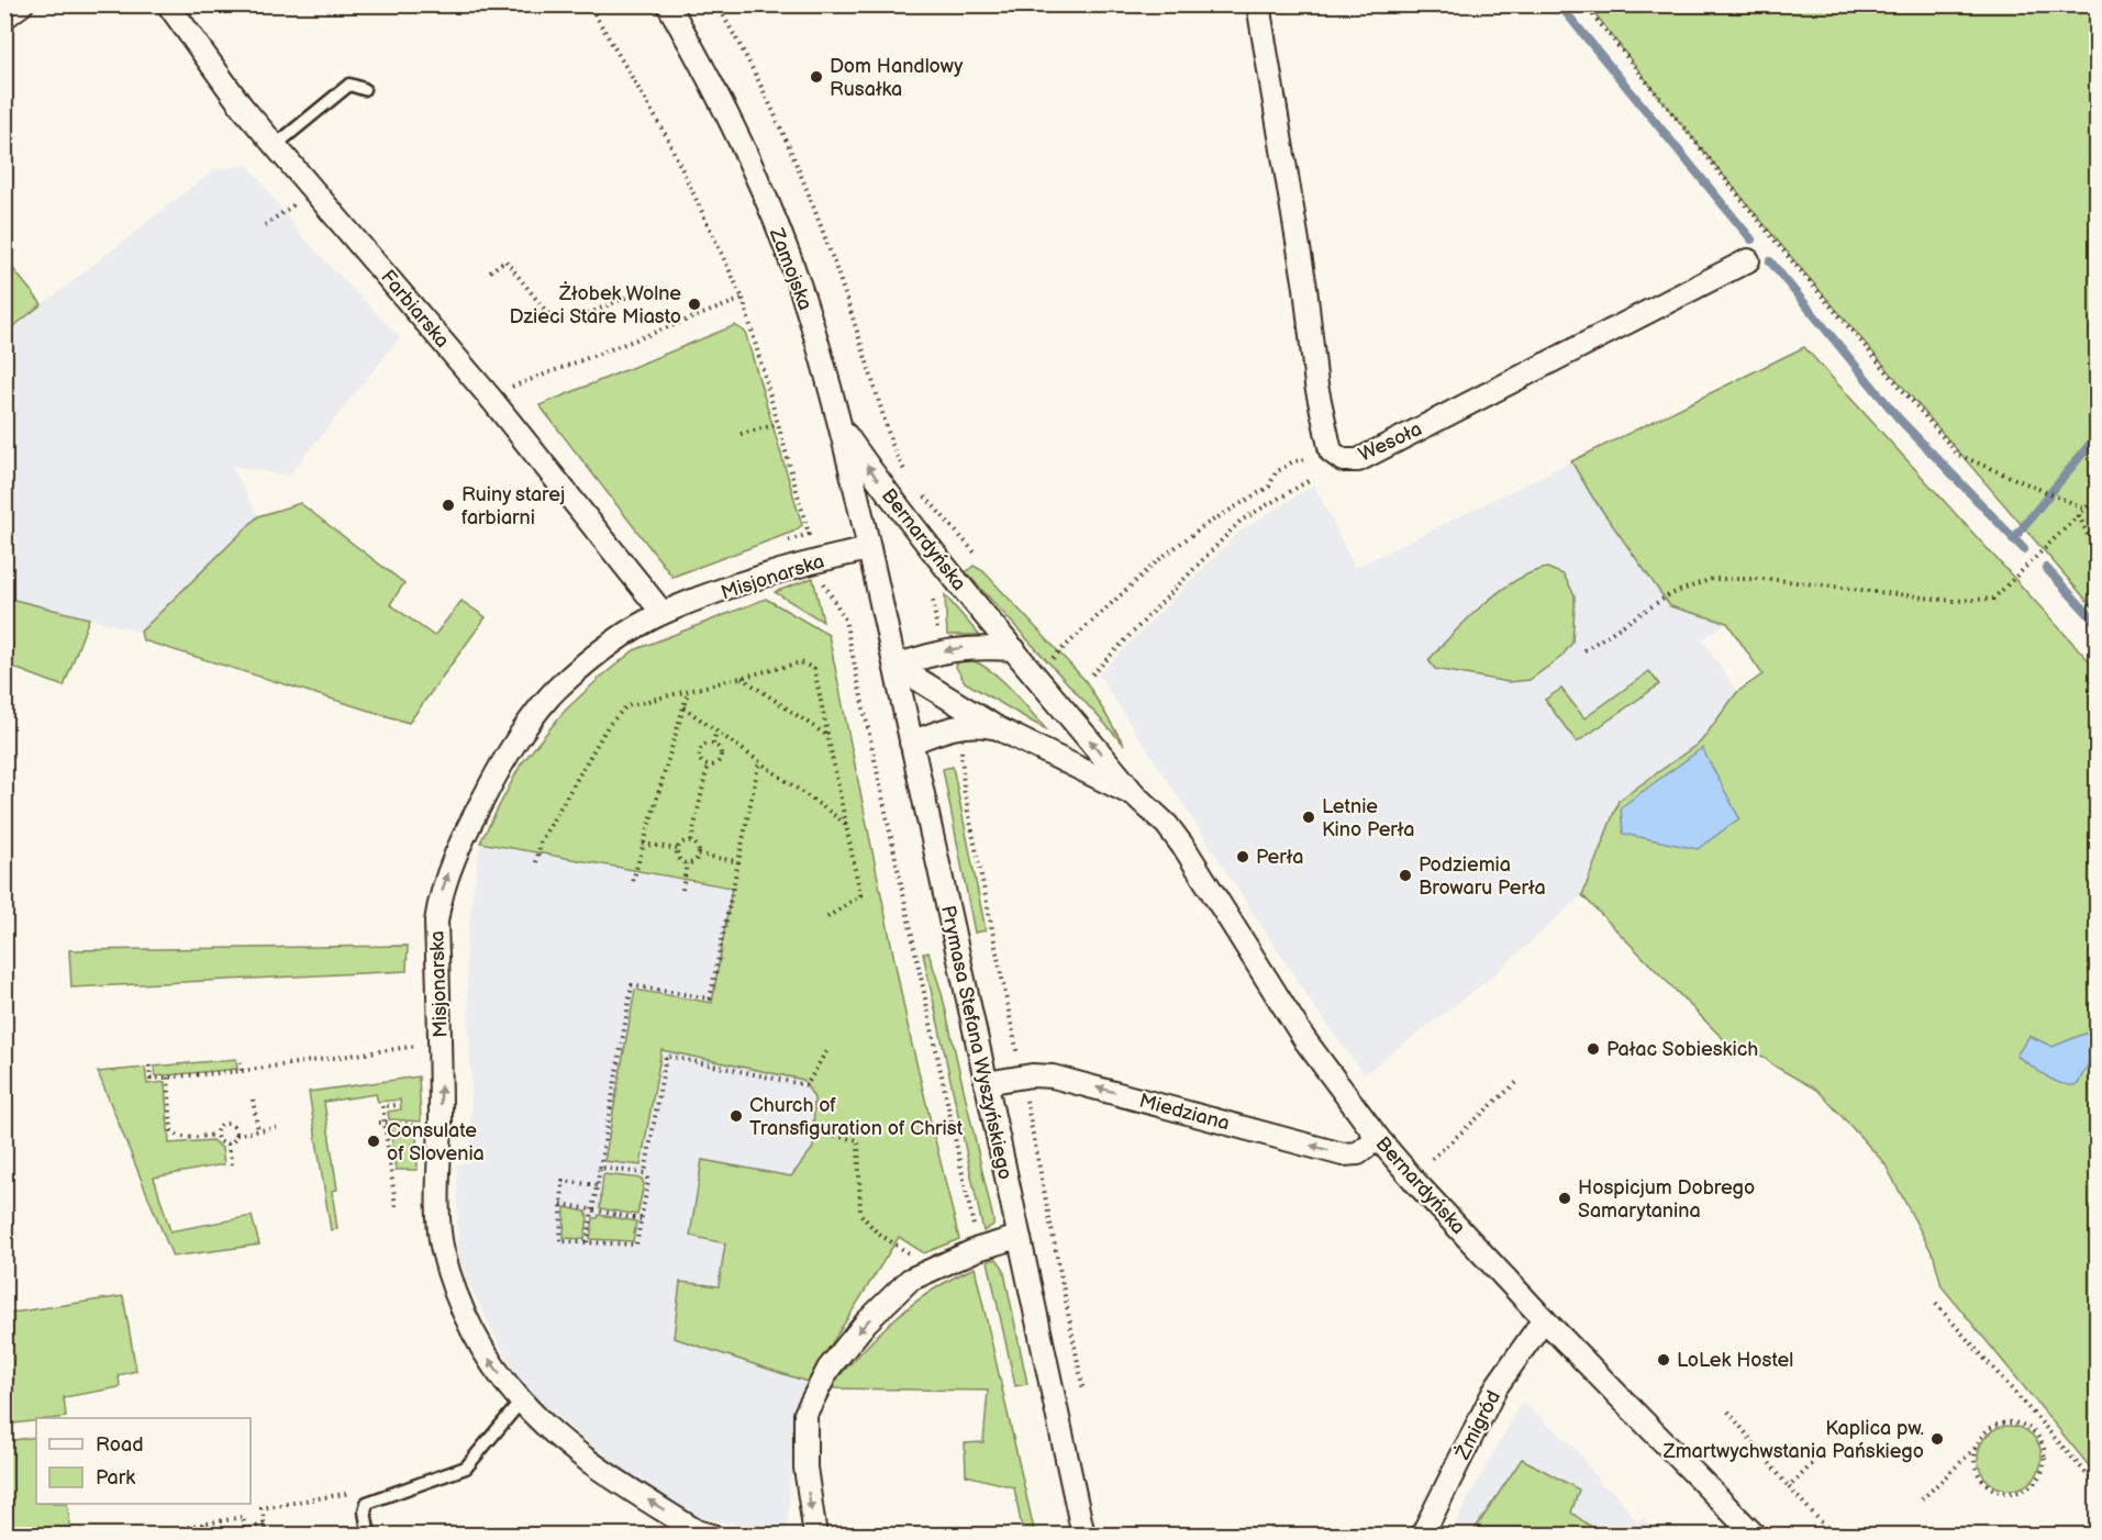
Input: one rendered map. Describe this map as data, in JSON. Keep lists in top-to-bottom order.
{
  "streets": {
    "street": [
      "Zamojska",
      "Farbiarska",
      "Wesoła",
      "Bernardyńska",
      "Misjonarska",
      "Prymasa Stefana Wyszyńskiego",
      "Miedziana",
      "Żmigród"
    ]
  },
  "crossings": [
    ["Zamojska", "Bernardyńska"],
    ["Zamojska", "Misjonarska"],
    ["Zamojska", "Prymasa Stefana Wyszyńskiego"],
    ["Farbiarska", "Misjonarska"],
    ["Bernardyńska", "Prymasa Stefana Wyszyńskiego"],
    ["Bernardyńska", "Miedziana"],
    ["Bernardyńska", "Żmigród"],
    ["Misjonarska", "Prymasa Stefana Wyszyńskiego"],
    ["Prymasa Stefana Wyszyńskiego", "Miedziana"]
  ],
  "one_way": ["Misjonarska", "Miedziana"],
  "places": [
    "Dom Handlowy Rusałka",
    "Żłobek Wolne Dzieci Stare Miasto",
    "Ruiny starej farbiarni",
    "Letnie Kino Perła",
    "Perła",
    "Podziemia Browaru Perła",
    "Pałac Sobieskich",
    "Church of Transfiguration of Christ",
    "Consulate of Slovenia",
    "Hospicjum Dobrego Samarytanina",
    "LoLek Hostel",
    "Kaplica pw. Zmartwychwstania Pańskiego"
  ],
  "legend": ["Road", "Park"]
}
